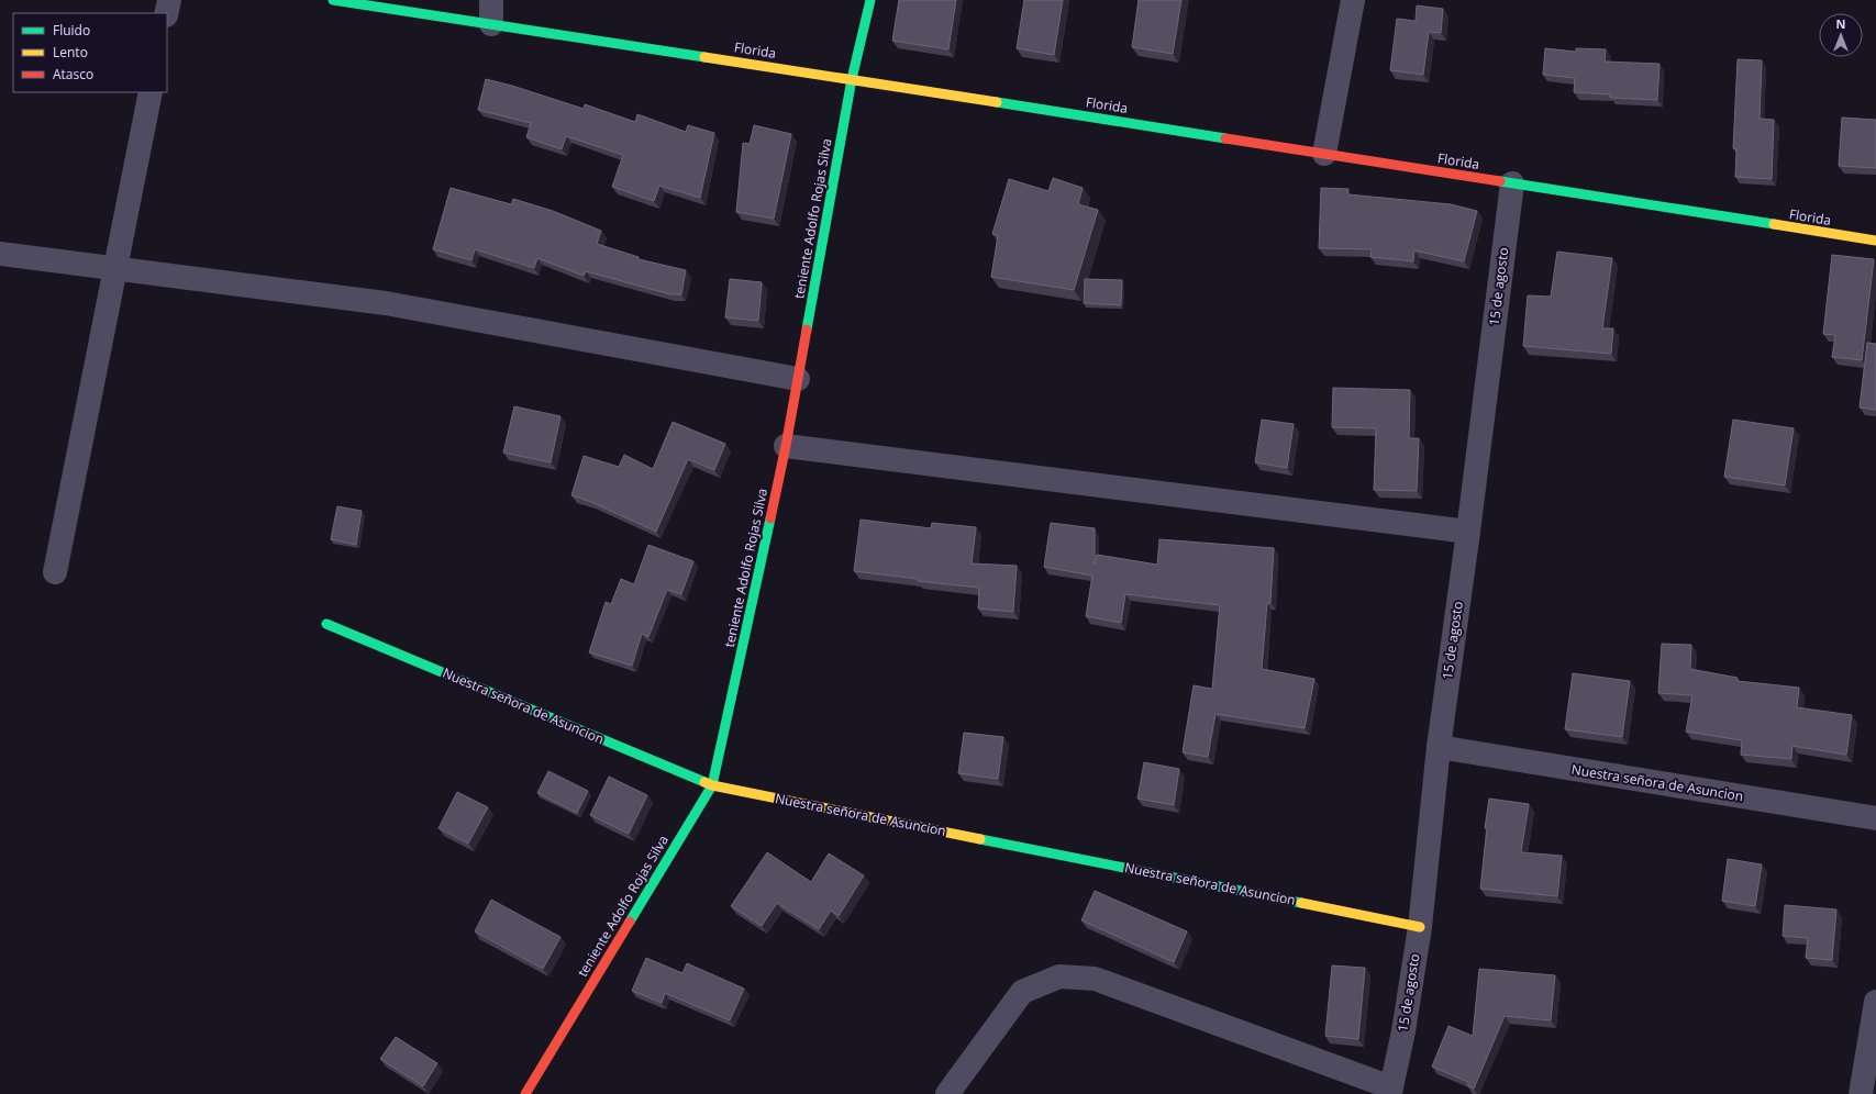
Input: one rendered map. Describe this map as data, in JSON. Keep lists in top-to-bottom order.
{
  "streets": {
    "street": [
      "Florida",
      "teniente Adolfo Rojas Silva",
      "15 de agosto",
      "Nuestra señora de Asuncion"
    ]
  },
  "crossings": [
    ["Florida", "teniente Adolfo Rojas Silva"],
    ["Florida", "15 de agosto"],
    ["teniente Adolfo Rojas Silva", "Nuestra señora de Asuncion"],
    ["15 de agosto", "Nuestra señora de Asuncion"]
  ],
  "legend": ["Fluido", "Lento", "Atasco"],
  "north": "top"
}
